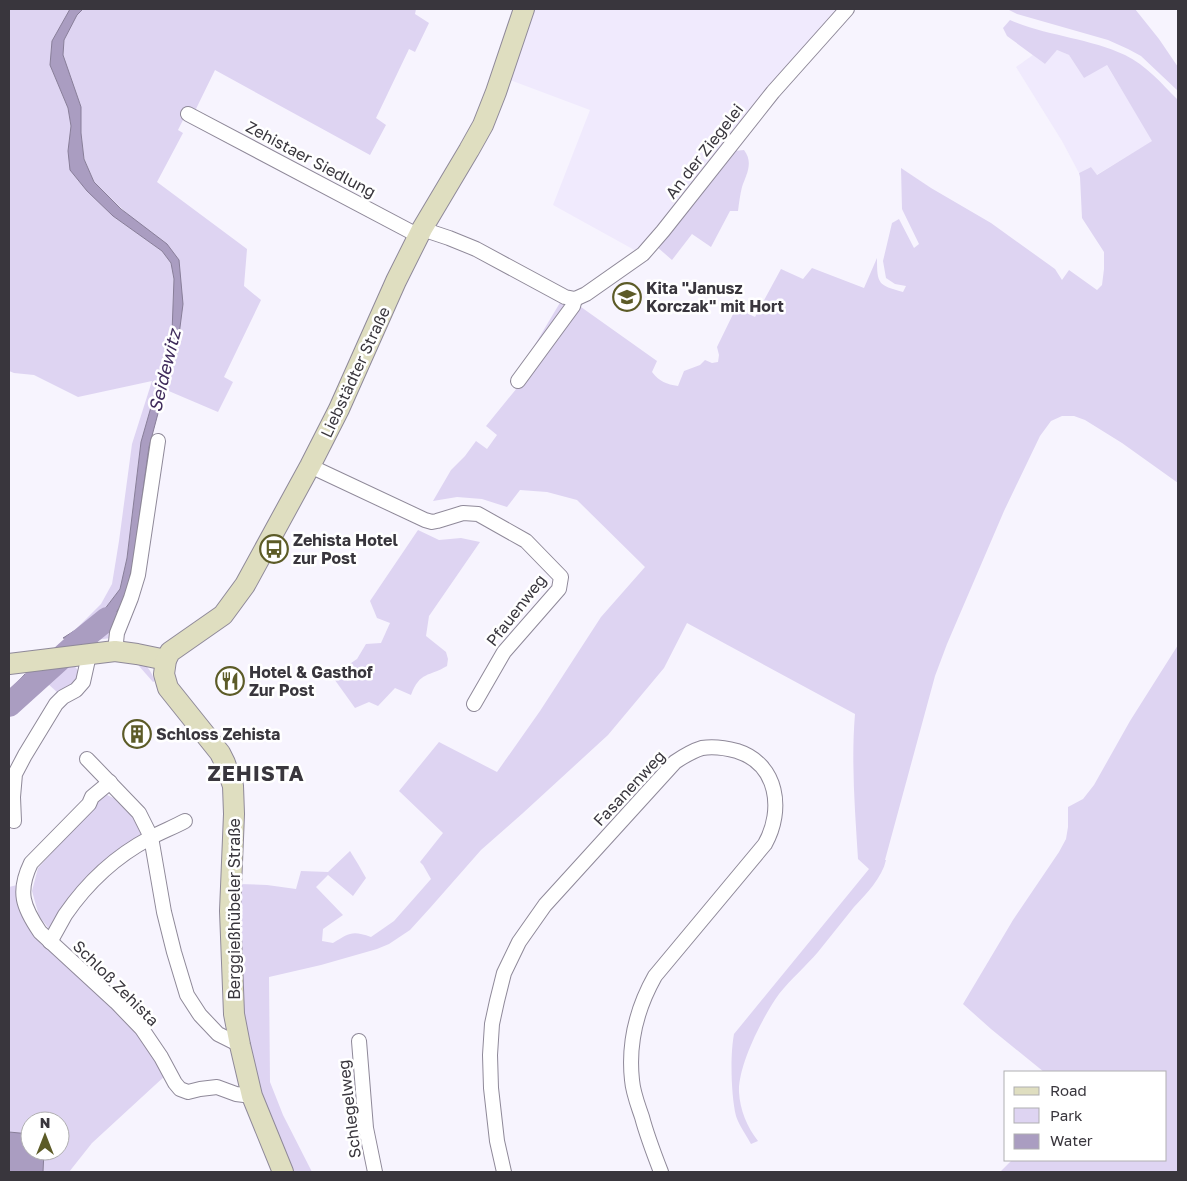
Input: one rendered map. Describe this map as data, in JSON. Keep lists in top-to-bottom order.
{
  "streets": {
    "main road": ["Liebstädter Straße", "Berggießhübeler Straße"],
    "street": [
      "An der Ziegelei",
      "Zehistaer Siedlung",
      "Pfauenweg",
      "Fasanenweg",
      "Schloß Zehista",
      "Schlegelweg"
    ]
  },
  "crossings": [
    ["Zehistaer Siedlung", "Liebstädter Straße"],
    ["Liebstädter Straße", "Pfauenweg"],
    ["Liebstädter Straße", "Berggießhübeler Straße"],
    ["Berggießhübeler Straße", "Schloß Zehista"]
  ],
  "districts": ["ZEHISTA"],
  "water": ["Seidewitz"],
  "places": {
    "school or university": ["Kita \"Janusz Korczak\" mit Hort"],
    "bus stop": ["Zehista Hotel zur Post"],
    "restaurant": ["Hotel & Gasthof Zur Post"],
    "building": ["Schloss Zehista"]
  },
  "legend": ["Road", "Park", "Water"],
  "north": "top"
}
